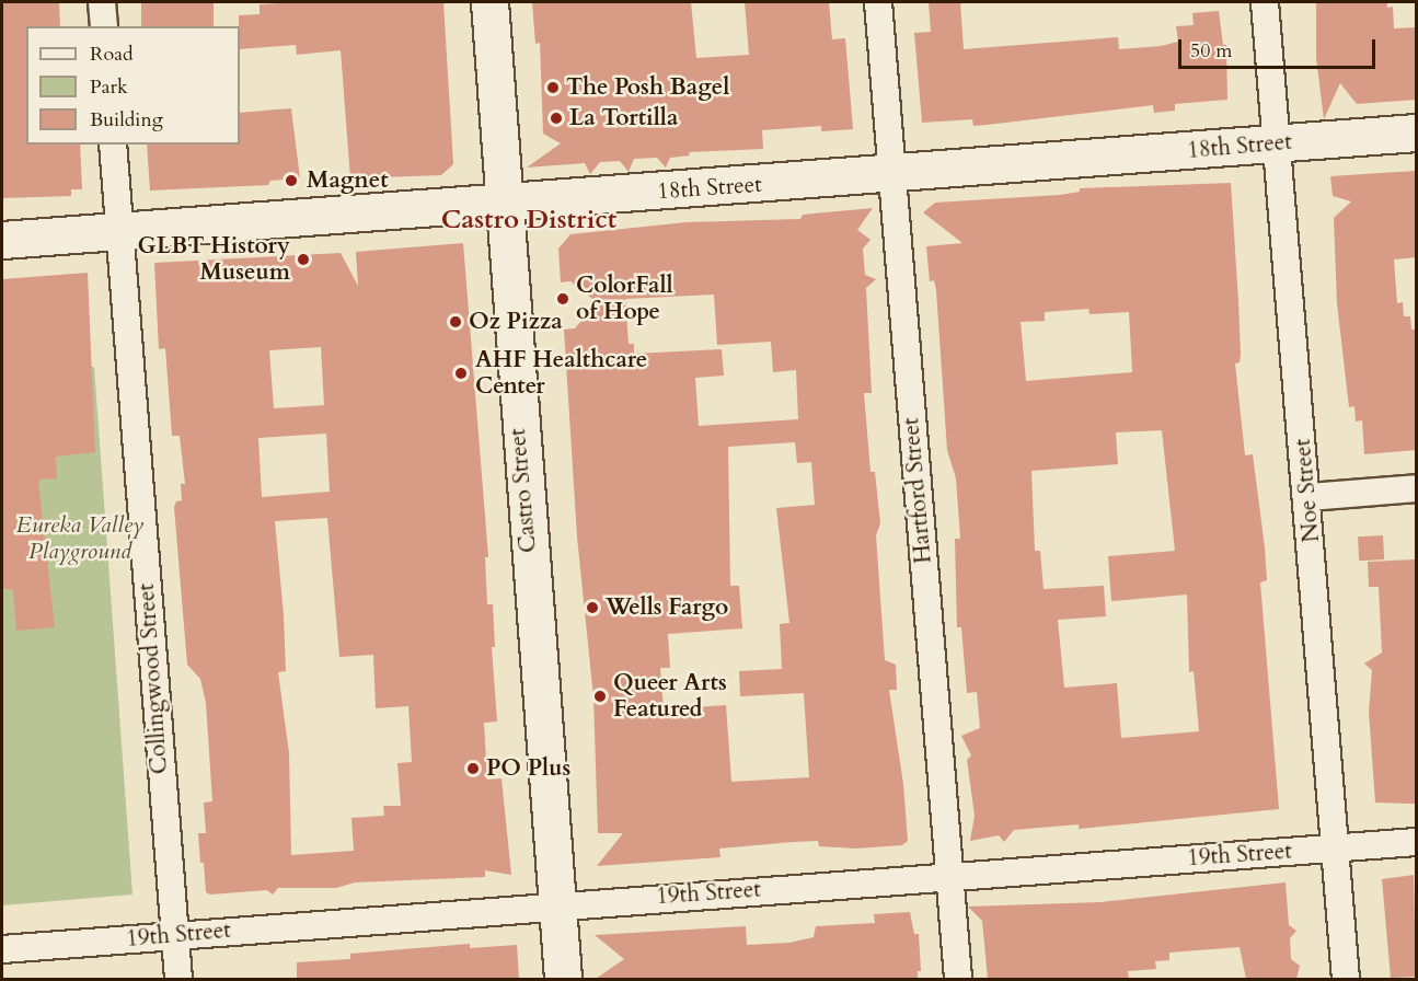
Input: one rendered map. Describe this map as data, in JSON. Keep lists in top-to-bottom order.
{
  "streets": {
    "street": [
      "18th Street",
      "Castro Street",
      "Hartford Street",
      "Noe Street",
      "Collingwood Street",
      "19th Street"
    ]
  },
  "crossings": [
    ["18th Street", "Castro Street"],
    ["18th Street", "Hartford Street"],
    ["18th Street", "Noe Street"],
    ["18th Street", "Collingwood Street"],
    ["Castro Street", "19th Street"],
    ["Hartford Street", "19th Street"],
    ["Noe Street", "19th Street"],
    ["Collingwood Street", "19th Street"]
  ],
  "districts": ["Castro District"],
  "parks": ["Eureka Valley Playground"],
  "places": [
    "The Posh Bagel",
    "La Tortilla",
    "Magnet",
    "GLBT History Museum",
    "ColorFall of Hope",
    "Oz Pizza",
    "AHF Healthcare Center",
    "Wells Fargo",
    "Queer Arts Featured",
    "PO Plus"
  ],
  "legend": ["Road", "Park", "Building"],
  "scale_bar": "50 m"
}
